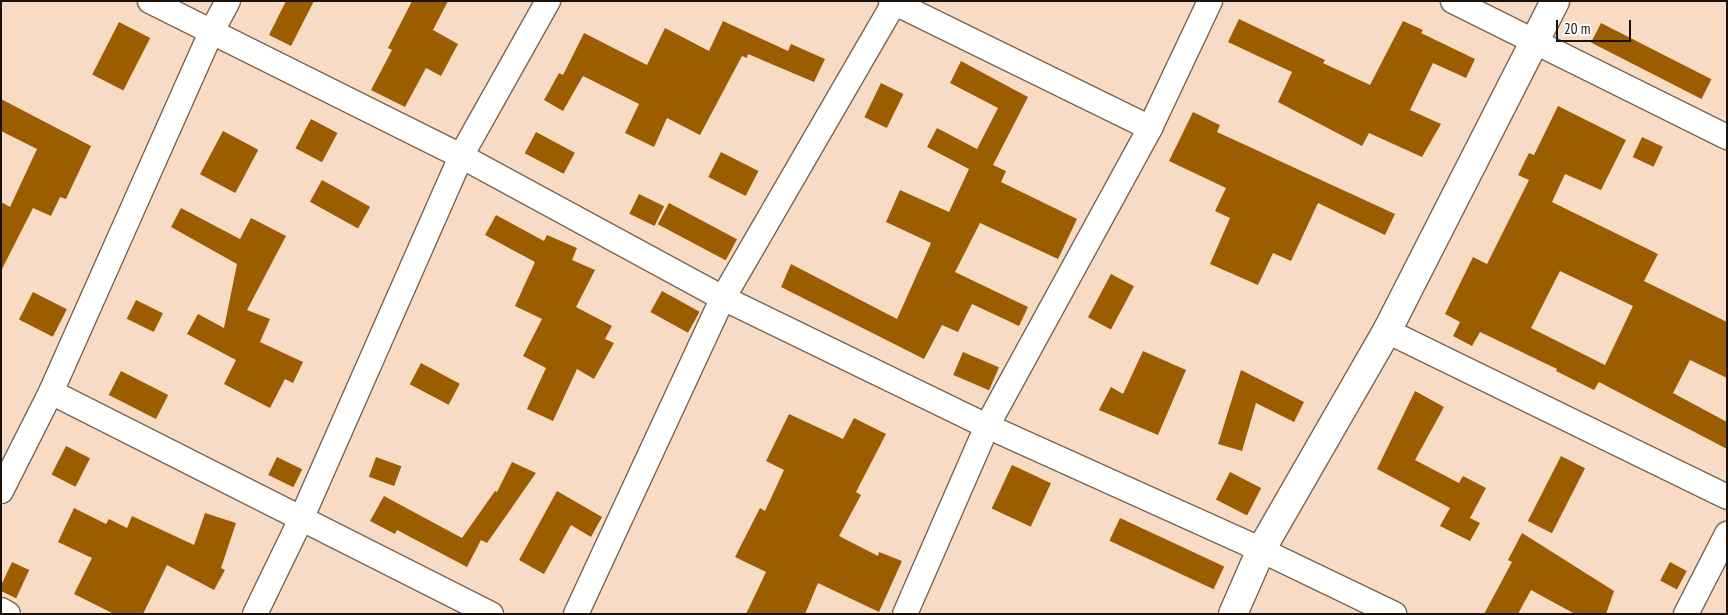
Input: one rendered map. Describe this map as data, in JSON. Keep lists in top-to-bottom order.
{
  "scale_bar": "20 m"
}
